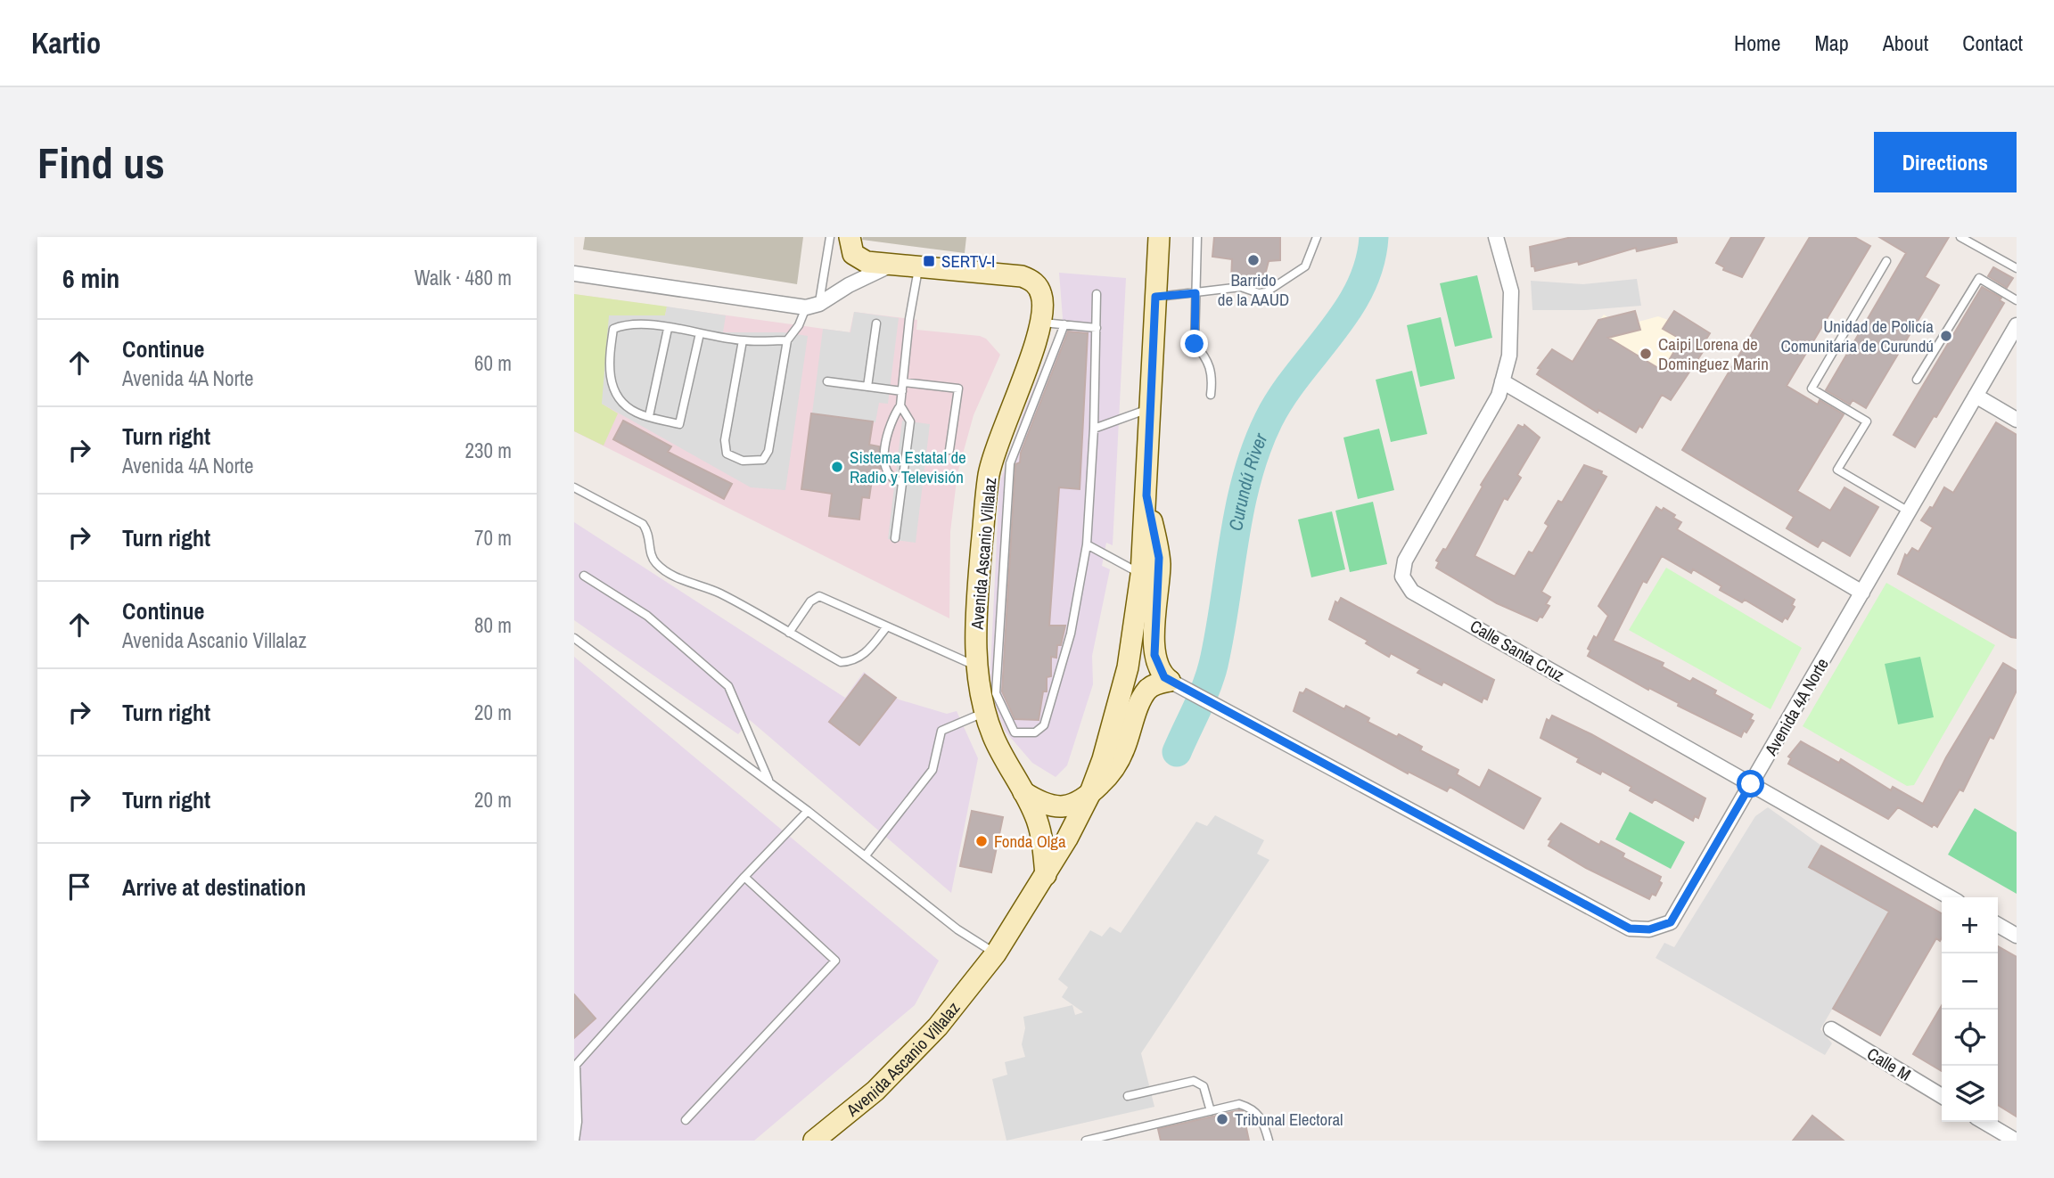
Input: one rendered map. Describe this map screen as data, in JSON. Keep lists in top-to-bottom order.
{
  "streets": {
    "main road": ["Avenida Ascanio Villalaz"],
    "street": ["Calle Santa Cruz", "Avenida 4A Norte", "Calle M"]
  },
  "crossings": [
    ["Calle Santa Cruz", "Avenida 4A Norte"]
  ],
  "water": ["Curundú River"],
  "places": {
    "other": [
      "Barrido de la AAUD",
      "Unidad de Policía Comunitaria de Curundú",
      "Caipi Lorena de Dominguez Marin",
      "Sistema Estatal de Radio y Televisión",
      "Fonda Olga",
      "Tribunal Electoral"
    ],
    "transit": ["SERTV-I"]
  },
  "page": {
    "header": "Kartio",
    "nav": [
      "Home",
      "Map",
      "About",
      "Contact"
    ],
    "buttons": "Directions",
    "title": "Find us",
    "heading": ["6 min", "Walk · 480 m"],
    "list": [
      ["Continue", "Avenida 4A Norte", "60 m"],
      ["Turn right", "Avenida 4A Norte", "230 m"],
      ["Turn right", "70 m"],
      ["Continue", "Avenida Ascanio Villalaz", "80 m"],
      ["Turn right", "20 m"],
      ["Turn right", "20 m"],
      "Arrive at destination"
    ],
    "map_buttons": ["+", "−"]
  }
}
